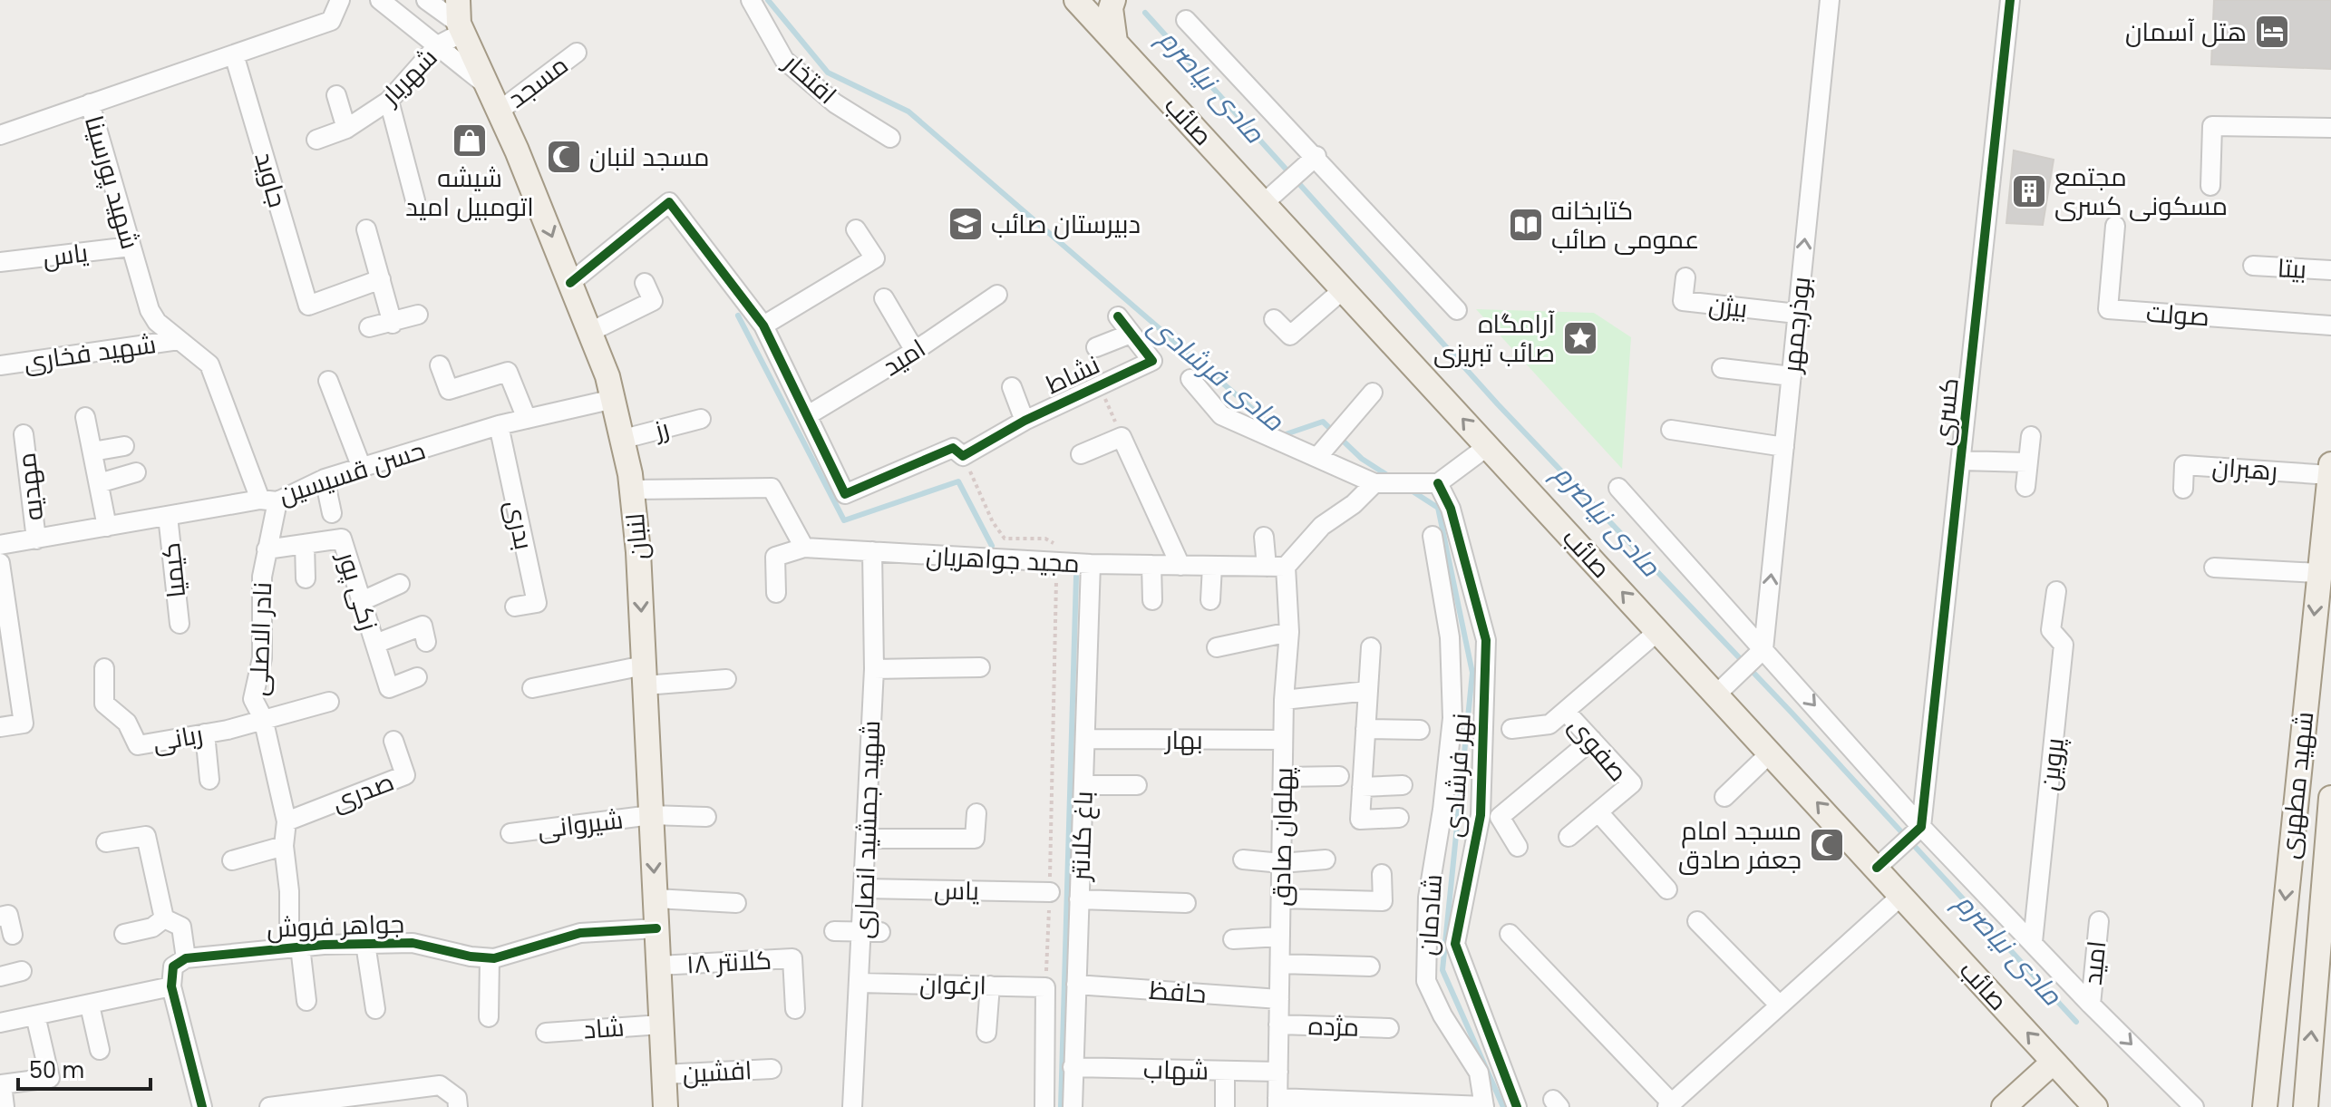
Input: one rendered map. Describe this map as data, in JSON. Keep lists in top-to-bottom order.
{
  "streets": {
    "main road": ["صائب", "لنبان", "شهید مطهری"],
    "street": [
      "شهریار",
      "افتخار",
      "مسجد",
      "جاوید",
      "شهید پورسینا",
      "یاس",
      "بیتا",
      "بیژن",
      "صولت",
      "بوذرجمهر",
      "شهید فخاری",
      "امید",
      "نشاط",
      "کسری",
      "رز",
      "رهبران",
      "حسن قسیسین",
      "مهدیه",
      "بدری",
      "مجید جواهریان",
      "کیمیا",
      "زکی پور",
      "نادر الاصلی",
      "ربانی",
      "بهار",
      "صفوی",
      "پروین",
      "نهر فرشادی",
      "صدری",
      "شیروانی",
      "شهید جمشید انصاری",
      "باغ کلانتر",
      "پهلوان صادق",
      "شادمان",
      "جواهر فروش",
      "کلانتر ۱۸",
      "ارغوان",
      "حافظ",
      "مژده",
      "شاد",
      "شهاب",
      "افشین"
    ]
  },
  "crossings": [
    ["شهریار", "لنبان"],
    ["مسجد", "لنبان"],
    ["صائب", "صفوی"],
    ["جاوید", "شهید پورسینا"],
    ["شهید پورسینا", "یاس"],
    ["شهید پورسینا", "شهید فخاری"],
    ["شهید پورسینا", "حسن قسیسین"],
    ["شهید پورسینا", "نادر الاصلی"],
    ["یاس", "شهید جمشید انصاری"],
    ["بیژن", "بوذرجمهر"],
    ["رز", "لنبان"],
    ["رهبران", "شهید مطهری"],
    ["حسن قسیسین", "مهدیه"],
    ["حسن قسیسین", "بدری"],
    ["حسن قسیسین", "لنبان"],
    ["حسن قسیسین", "کیمیا"],
    ["حسن قسیسین", "نادر الاصلی"],
    ["لنبان", "شیروانی"],
    ["لنبان", "جواهر فروش"],
    ["لنبان", "کلانتر ۱۸"],
    ["لنبان", "شاد"],
    ["لنبان", "افشین"],
    ["مجید جواهریان", "شهید جمشید انصاری"],
    ["مجید جواهریان", "باغ کلانتر"],
    ["مجید جواهریان", "پهلوان صادق"],
    ["زکی پور", "نادر الاصلی"],
    ["نادر الاصلی", "ربانی"],
    ["نادر الاصلی", "صدری"],
    ["نادر الاصلی", "جواهر فروش"],
    ["بهار", "باغ کلانتر"],
    ["بهار", "پهلوان صادق"],
    ["شهید جمشید انصاری", "ارغوان"],
    ["باغ کلانتر", "حافظ"],
    ["باغ کلانتر", "شهاب"],
    ["پهلوان صادق", "حافظ"],
    ["پهلوان صادق", "مژده"],
    ["پهلوان صادق", "شهاب"]
  ],
  "one_way": ["صائب", "بوذرجمهر", "لنبان"],
  "water": ["مادی نیاصرم", "مادی فرشادی"],
  "places": {
    "hotel": ["هتل آسمان"],
    "shop": ["شیشه اتومبیل امید"],
    "mosque": ["مسجد لنبان", "مسجد امام جعفر صادق"],
    "building": ["مجتمع مسکونی کسری"],
    "school or university": ["دبیرستان صائب"],
    "library": ["کتابخانه عمومی صائب"],
    "place": ["آرامگاه صائب تبریزی"]
  },
  "scale_bar": "50 m"
}
